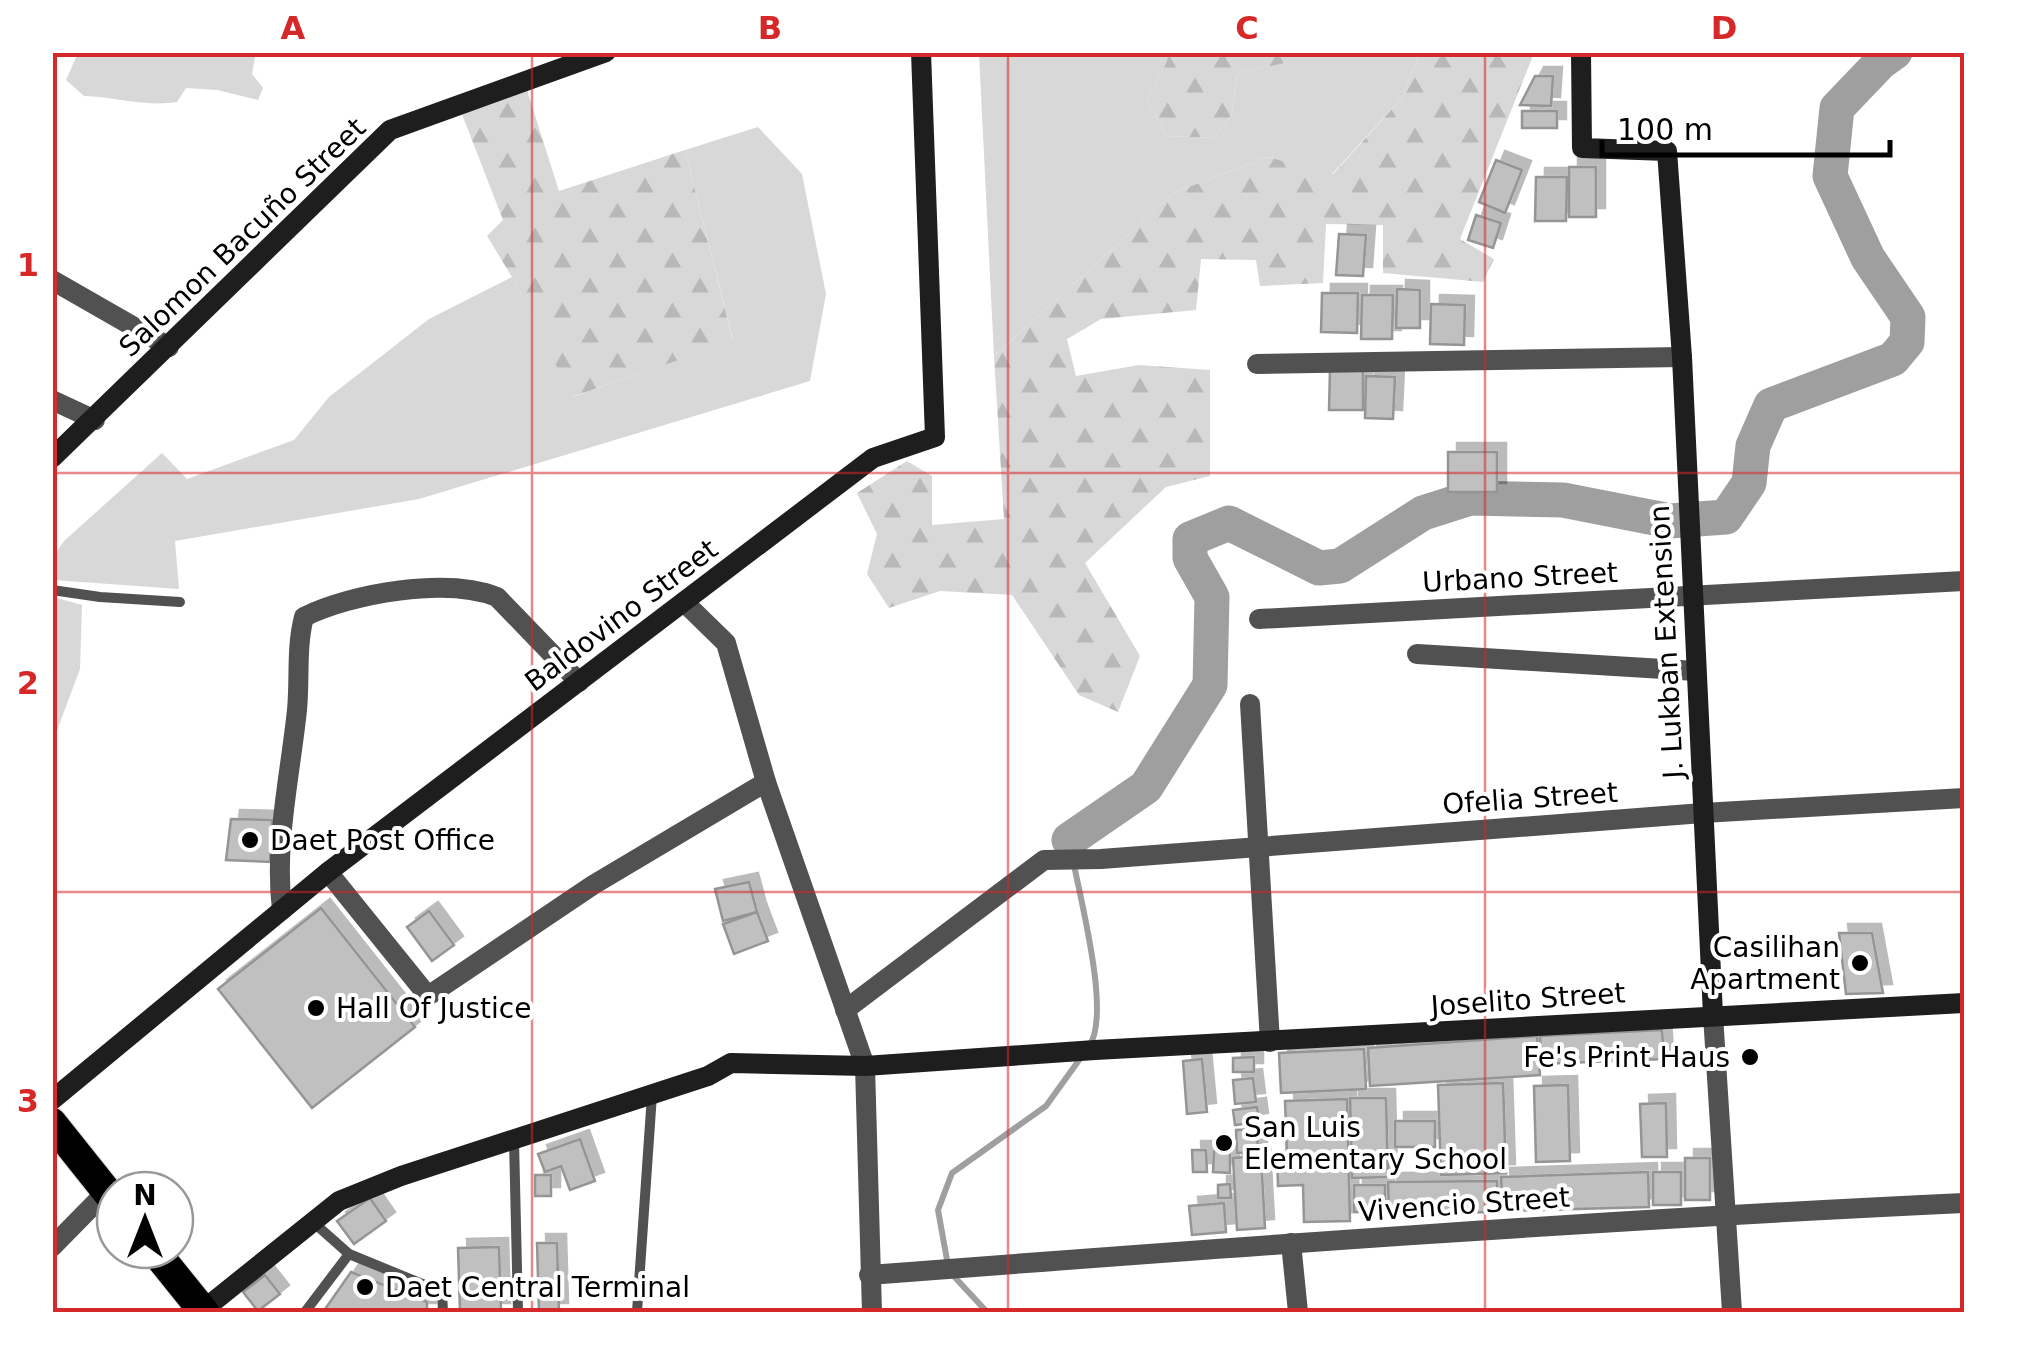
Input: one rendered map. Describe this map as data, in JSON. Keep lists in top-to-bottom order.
{
  "streets": {
    "street": [
      "Salomon Bacuño Street",
      "Urbano Street",
      "Baldovino Street",
      "J. Lukban Extension",
      "Ofelia Street",
      "Joselito Street",
      "Vivencio Street"
    ]
  },
  "crossings": [
    ["Urbano Street", "J. Lukban Extension"],
    ["J. Lukban Extension", "Ofelia Street"],
    ["J. Lukban Extension", "Joselito Street"],
    ["J. Lukban Extension", "Vivencio Street"]
  ],
  "places": [
    "Daet Post Office",
    "Casilihan Apartment",
    "Hall Of Justice",
    "Fe's Print Haus",
    "San Luis Elementary School",
    "Daet Central Terminal"
  ],
  "scale_bar": "100 m",
  "north": "top",
  "grid": {
    "columns": [
      "A",
      "B",
      "C",
      "D"
    ],
    "rows": ["1", "2", "3"]
  }
}
